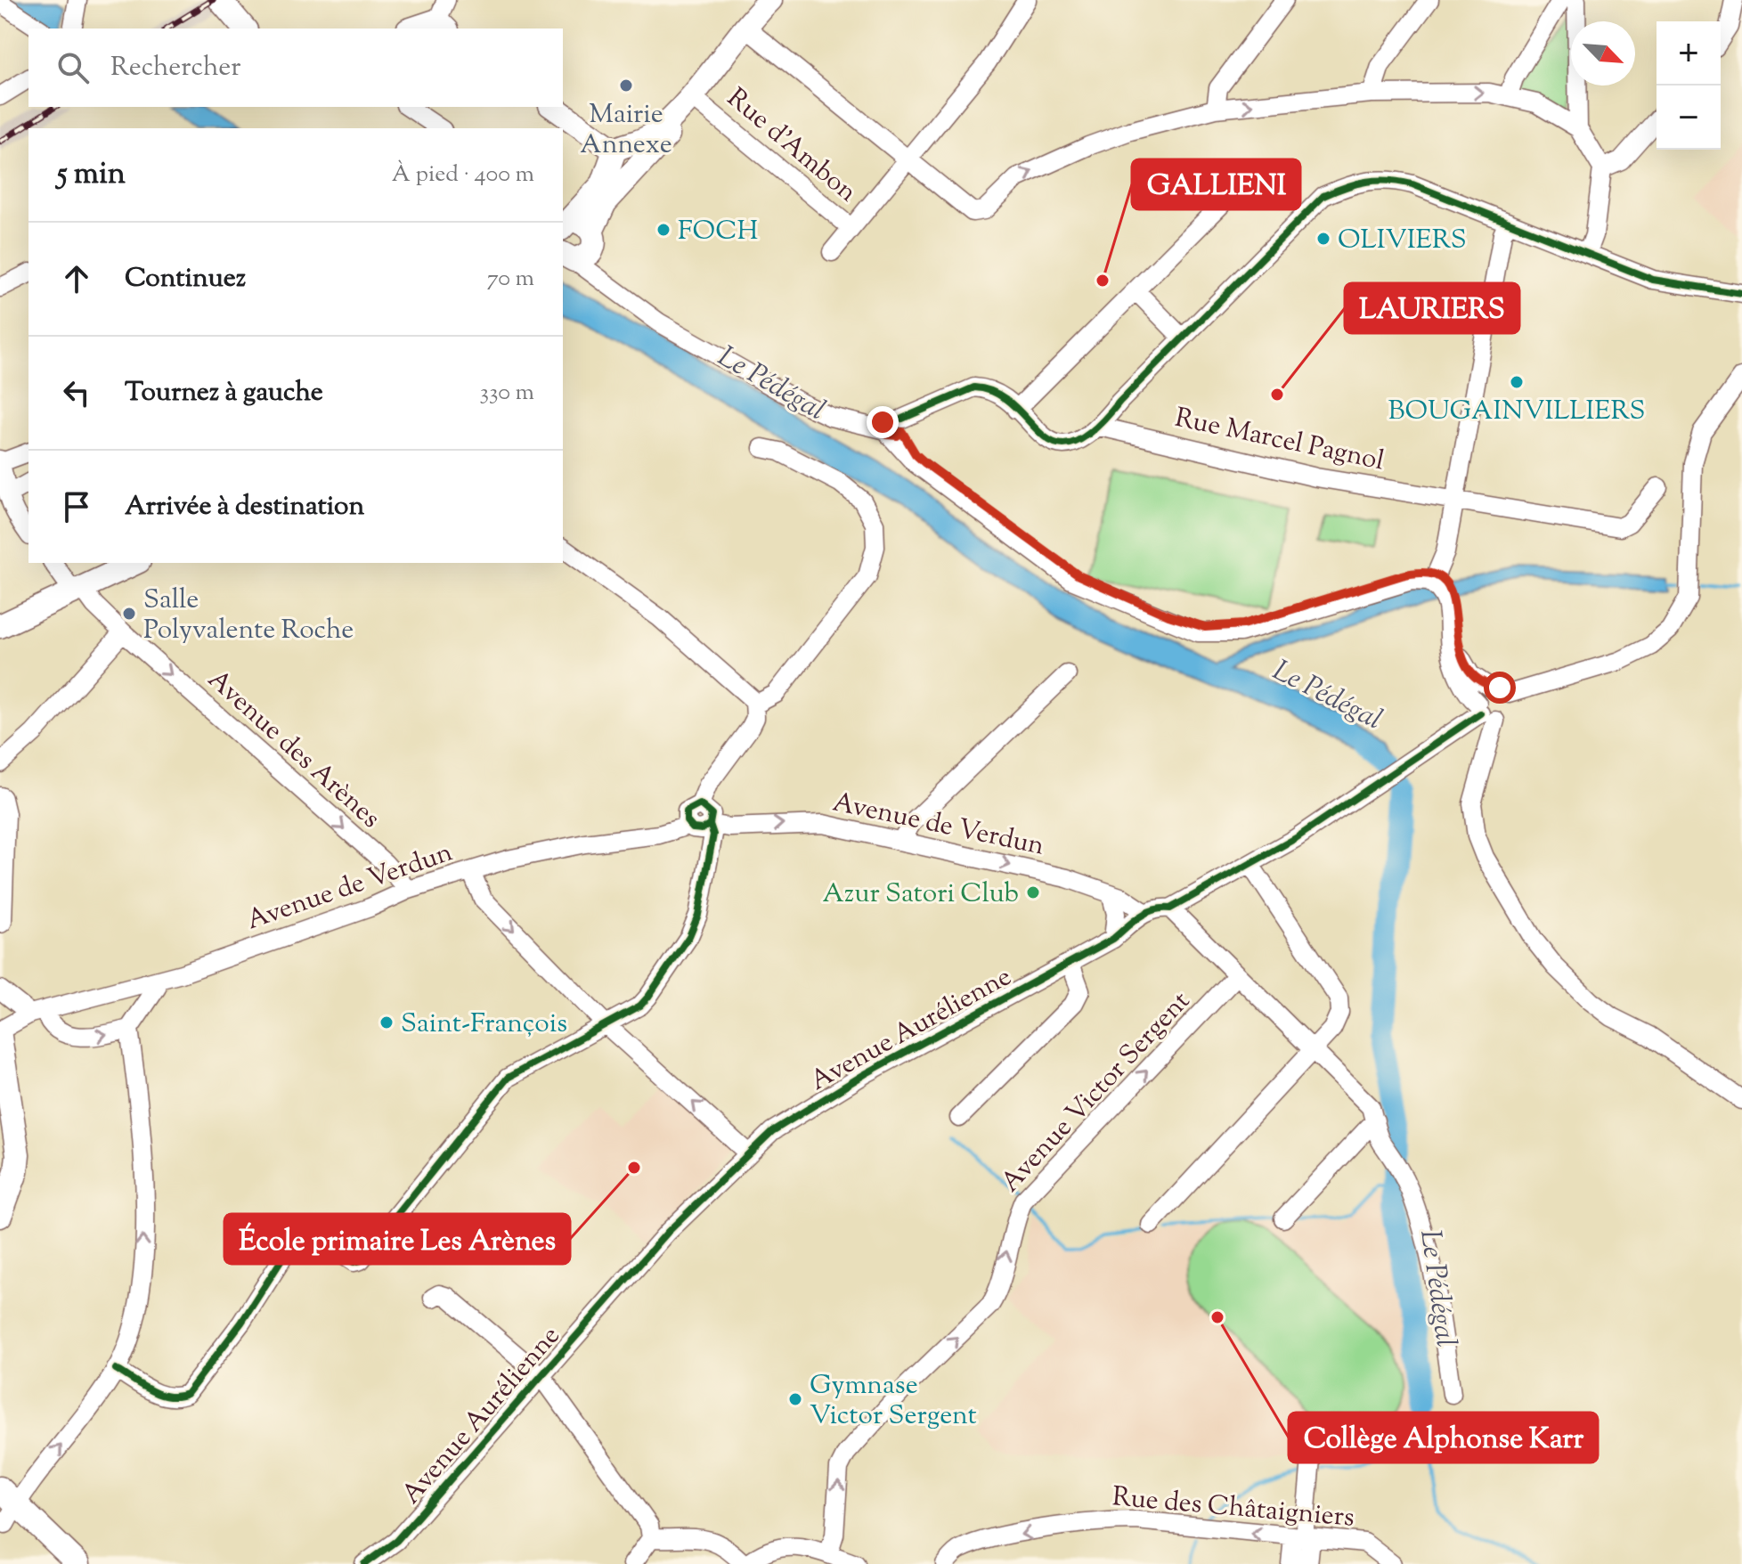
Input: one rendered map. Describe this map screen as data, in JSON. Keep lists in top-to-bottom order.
{
  "streets": {
    "street": [
      "Rue d'Ambon",
      "Rue Marcel Pagnol",
      "Avenue des Arènes",
      "Avenue de Verdun",
      "Avenue Aurélienne",
      "Avenue Victor Sergent",
      "Rue des Châtaigniers"
    ]
  },
  "crossings": [
    ["Avenue des Arènes", "Avenue de Verdun"],
    ["Avenue de Verdun", "Avenue Aurélienne"]
  ],
  "one_way": ["Avenue des Arènes", "Rue des Châtaigniers"],
  "water": ["Le Pédégal"],
  "places": [
    "Mairie Annexe",
    "FOCH",
    "OLIVIERS",
    "GALLIENI",
    "BOUGAINVILLIERS",
    "LAURIERS",
    "Salle Polyvalente Roche",
    "Azur Satori Club",
    "Saint-François",
    "École primaire Les Arènes",
    "Collège Alphonse Karr",
    "Gymnase Victor Sergent"
  ],
  "north": "bottom right",
  "page": {
    "map_buttons": ["+", "−"],
    "search": "Rechercher",
    "heading": ["5 min", "À pied · 400 m"],
    "list": [
      ["Continuez", "70 m"],
      ["Tournez à gauche", "330 m"],
      "Arrivée à destination"
    ]
  }
}
